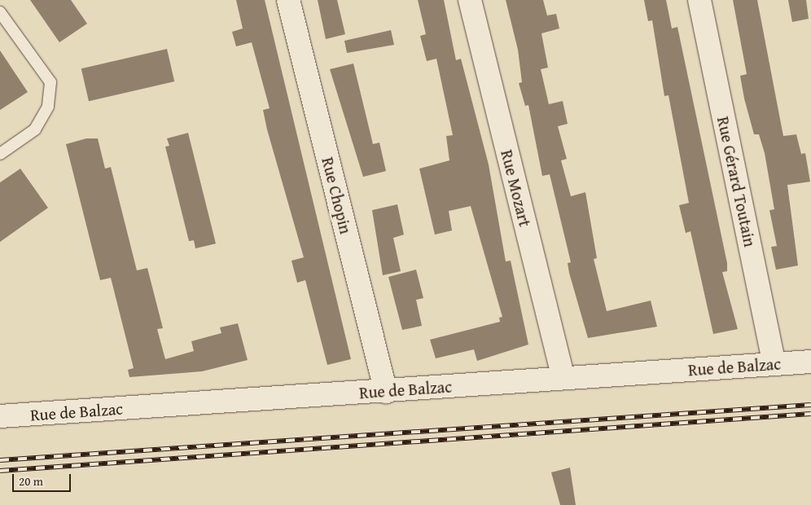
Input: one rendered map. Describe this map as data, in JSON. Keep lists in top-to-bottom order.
{
  "streets": {
    "street": [
      "Rue Gérard Toutain",
      "Rue Mozart",
      "Rue Chopin",
      "Rue de Balzac"
    ]
  },
  "crossings": [
    ["Rue Gérard Toutain", "Rue de Balzac"],
    ["Rue Mozart", "Rue de Balzac"],
    ["Rue Chopin", "Rue de Balzac"]
  ],
  "scale_bar": "20 m"
}
